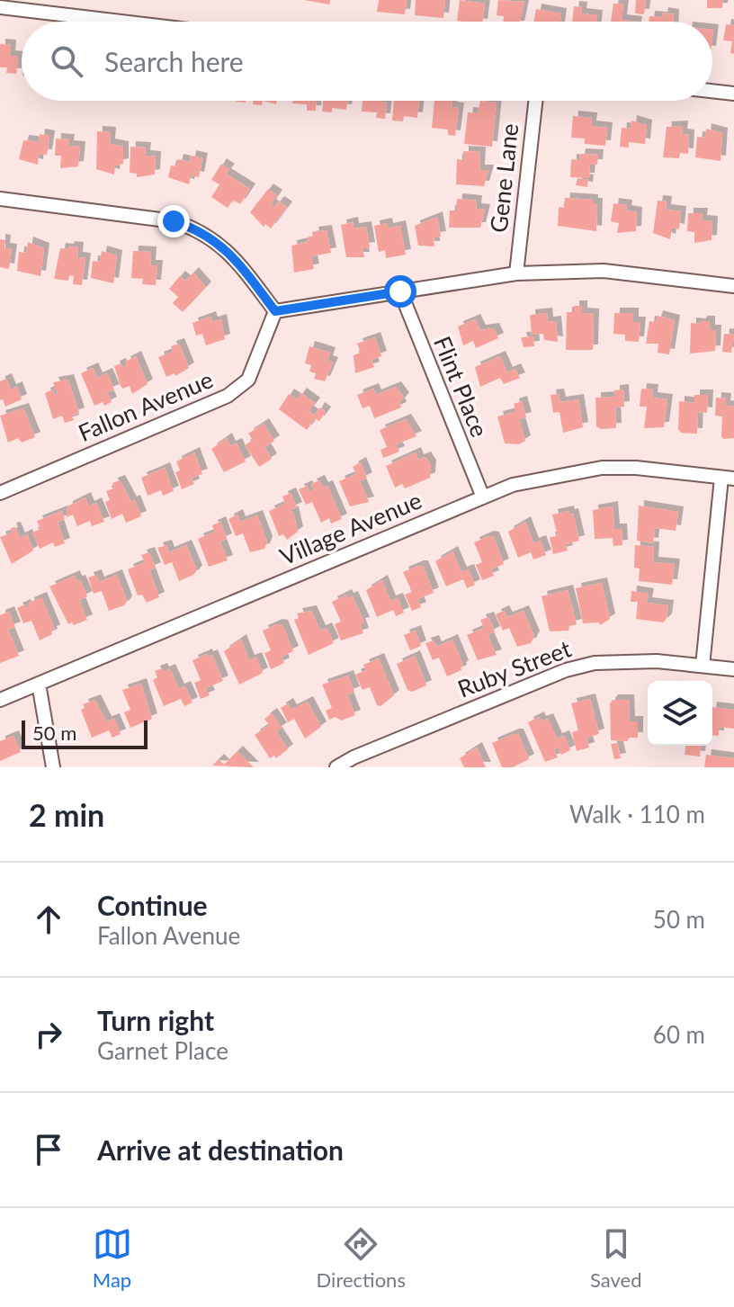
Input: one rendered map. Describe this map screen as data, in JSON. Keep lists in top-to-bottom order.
{
  "streets": {
    "street": [
      "Gene Lane",
      "Flint Place",
      "Fallon Avenue",
      "Village Avenue",
      "Ruby Street"
    ]
  },
  "crossings": [
    ["Flint Place", "Village Avenue"]
  ],
  "scale_bar": "50 m",
  "page": {
    "search": "Search here",
    "scale": "50 m",
    "heading": ["2 min", "Walk · 110 m"],
    "list": [
      ["Continue", "Fallon Avenue", "50 m"],
      ["Turn right", "Garnet Place", "60 m"],
      "Arrive at destination"
    ],
    "nav": ["Map", "Directions", "Saved"]
  }
}
